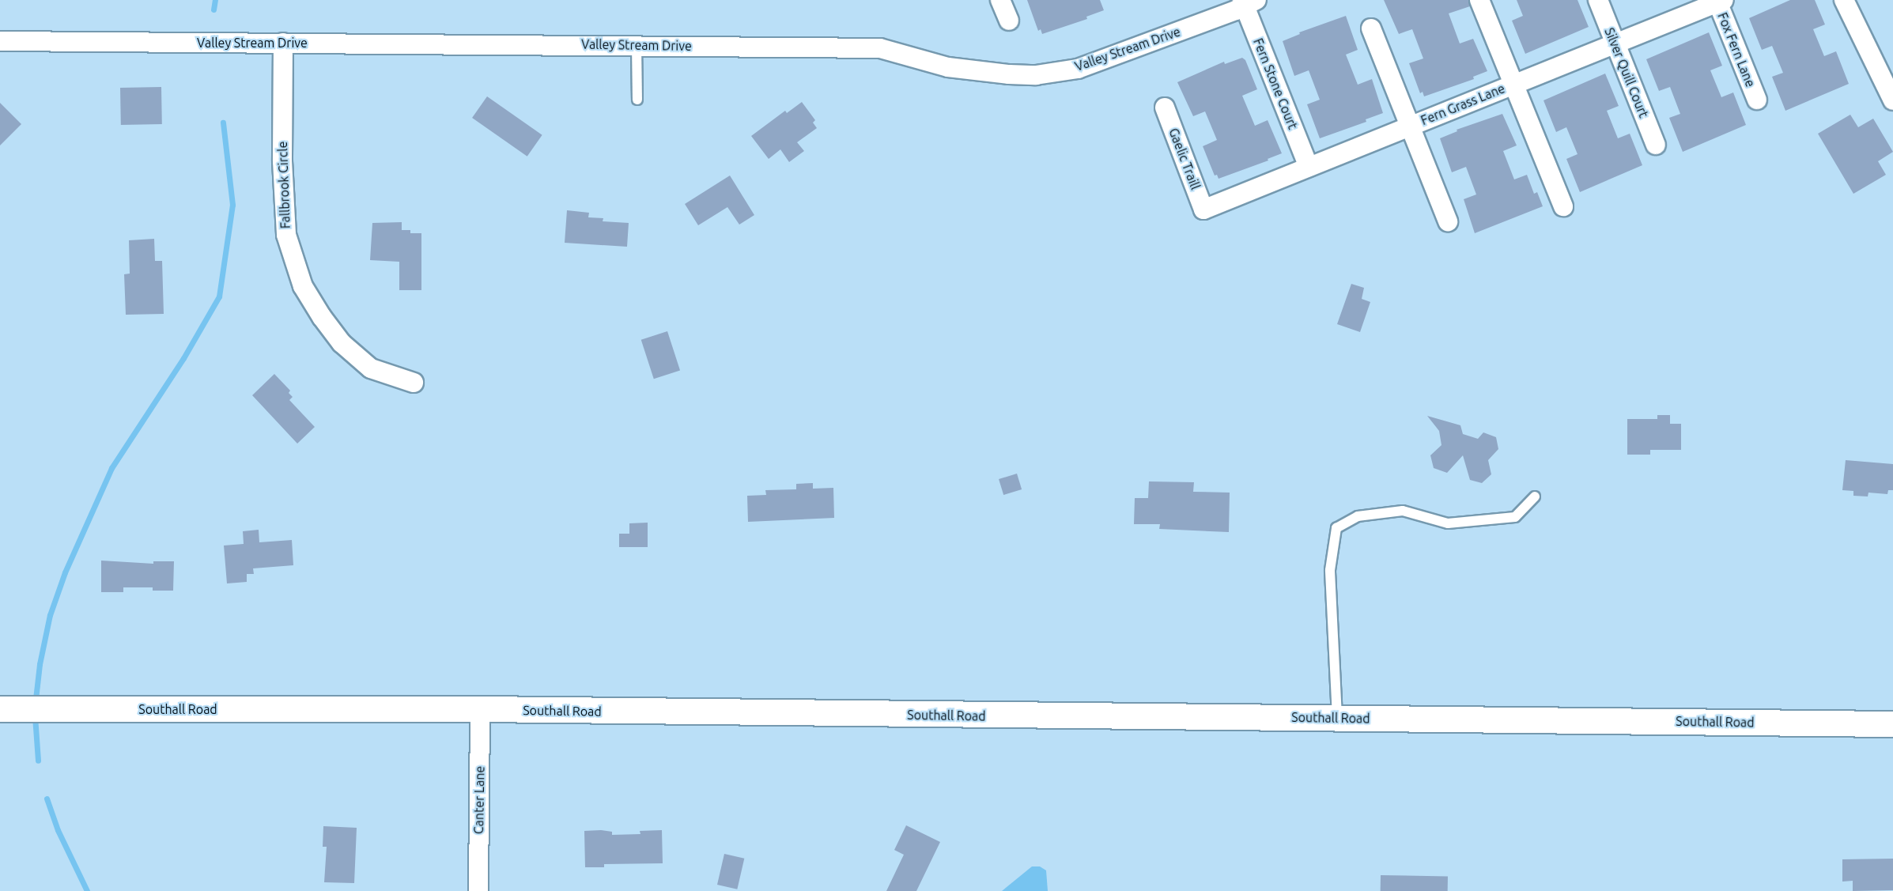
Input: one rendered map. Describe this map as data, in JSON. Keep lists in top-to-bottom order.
{
  "streets": {
    "street": [
      "Valley Stream Drive",
      "Fox Fern Lane",
      "Silver Quill Court",
      "Fern Stone Court",
      "Fern Grass Lane",
      "Gaelic Traill",
      "Fallbrook Circle",
      "Southall Road",
      "Canter Lane"
    ]
  },
  "crossings": [
    ["Valley Stream Drive", "Fern Stone Court"],
    ["Valley Stream Drive", "Fallbrook Circle"],
    ["Fox Fern Lane", "Fern Grass Lane"],
    ["Silver Quill Court", "Fern Grass Lane"],
    ["Fern Stone Court", "Fern Grass Lane"],
    ["Fern Grass Lane", "Gaelic Traill"],
    ["Southall Road", "Canter Lane"]
  ]
}
